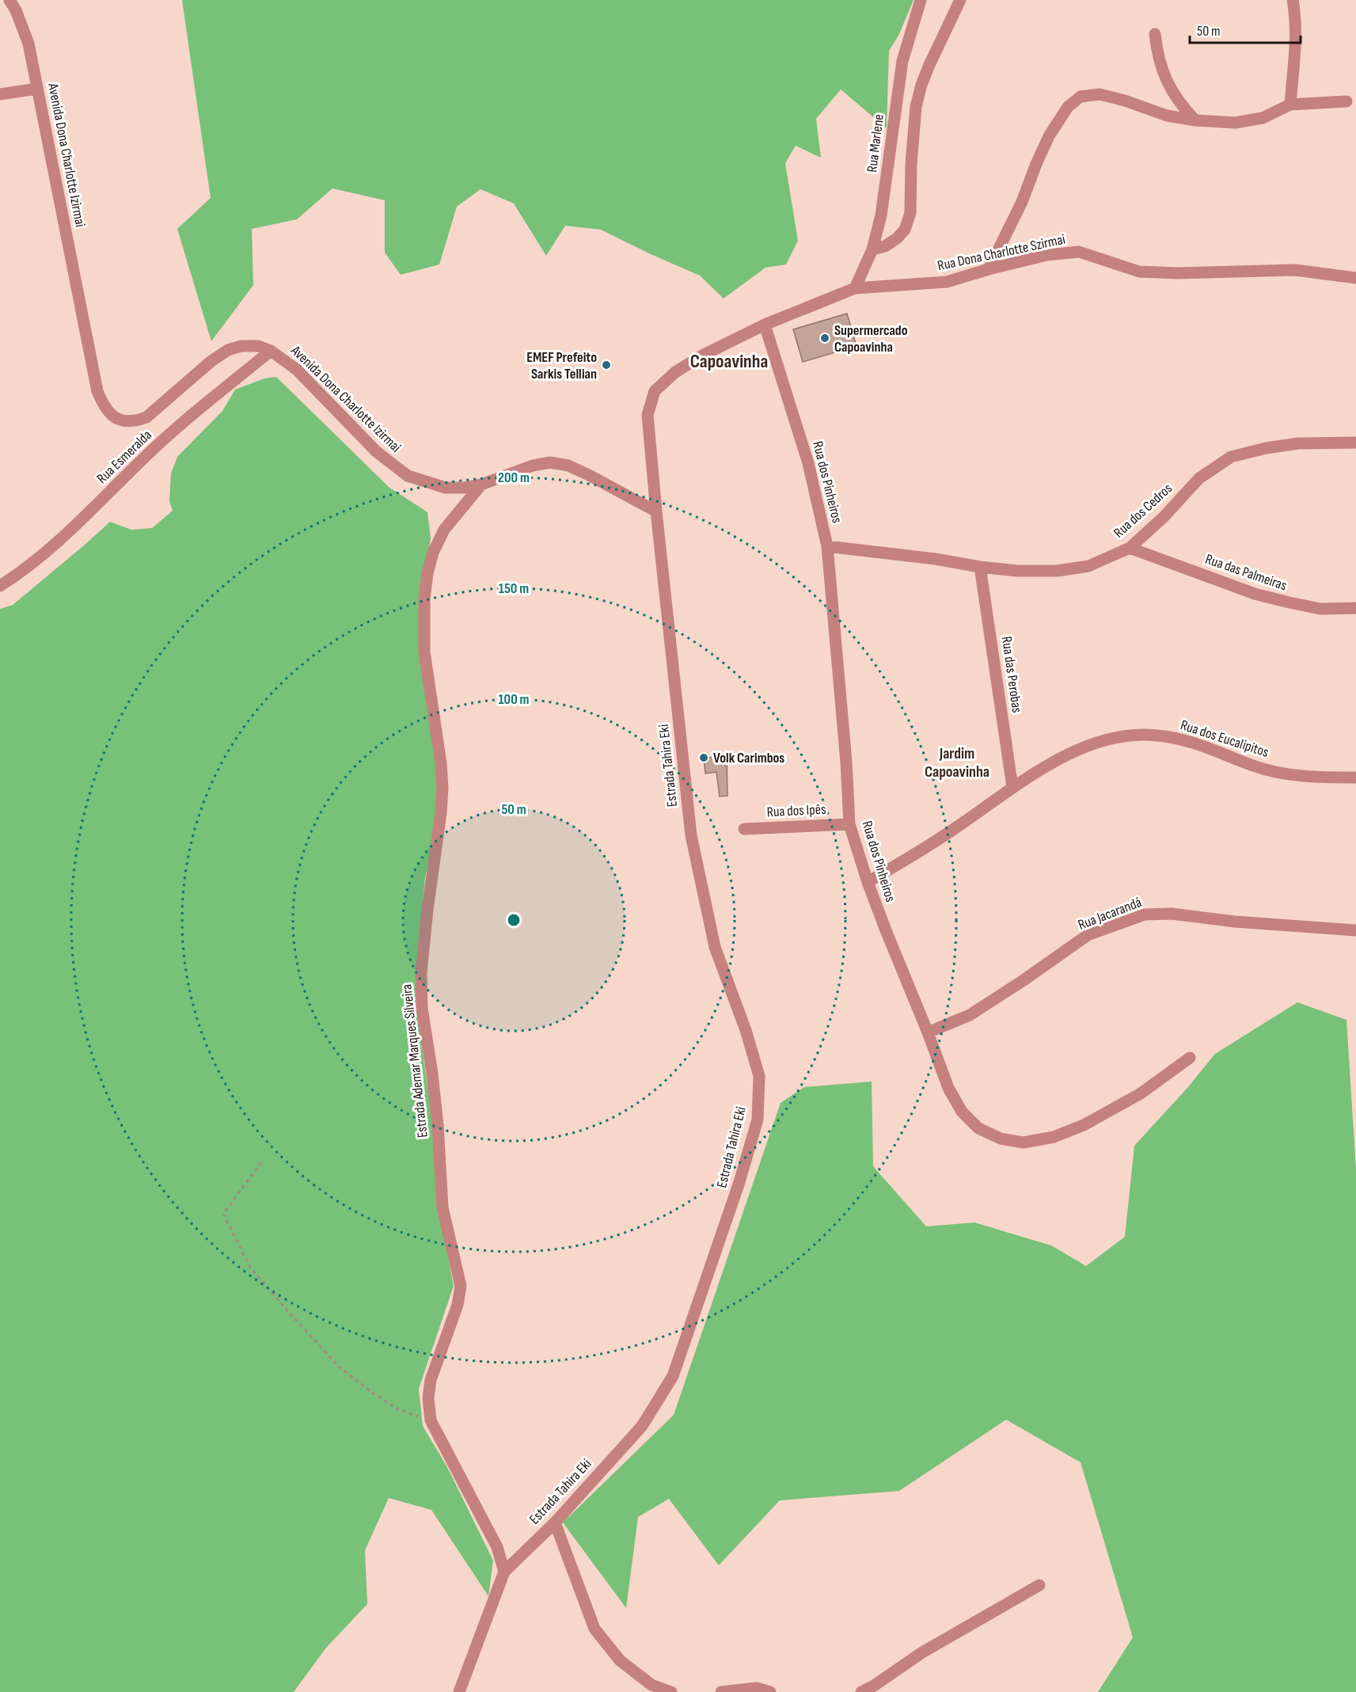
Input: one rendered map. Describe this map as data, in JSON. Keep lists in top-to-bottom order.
{
  "streets": {
    "street": [
      "Rua Marlene",
      "Avenida Dona Charlotte Izirmai",
      "Rua Dona Charlotte Szirmai",
      "Rua Esmeralda",
      "Rua dos Pinheiros",
      "Rua dos Cedros",
      "Rua das Palmeiras",
      "Rua das Perobas",
      "Rua dos Eucalipitos",
      "Estrada Tahira Eki",
      "Rua dos Ipês",
      "Rua Jacarandá",
      "Estrada Ademar Marques Silveira"
    ]
  },
  "crossings": [
    ["Rua Marlene", "Rua Dona Charlotte Szirmai"],
    ["Avenida Dona Charlotte Izirmai", "Rua Dona Charlotte Szirmai"],
    ["Avenida Dona Charlotte Izirmai", "Rua Esmeralda"],
    ["Avenida Dona Charlotte Izirmai", "Estrada Tahira Eki"],
    ["Avenida Dona Charlotte Izirmai", "Estrada Ademar Marques Silveira"],
    ["Rua Dona Charlotte Szirmai", "Rua dos Pinheiros"],
    ["Rua Dona Charlotte Szirmai", "Estrada Tahira Eki"],
    ["Rua dos Pinheiros", "Rua dos Cedros"],
    ["Rua dos Pinheiros", "Rua dos Eucalipitos"],
    ["Rua dos Pinheiros", "Rua dos Ipês"],
    ["Rua dos Pinheiros", "Rua Jacarandá"],
    ["Rua dos Cedros", "Rua das Palmeiras"],
    ["Rua dos Cedros", "Rua das Perobas"],
    ["Rua das Perobas", "Rua dos Eucalipitos"],
    ["Estrada Tahira Eki", "Estrada Ademar Marques Silveira"]
  ],
  "districts": ["Capoavinha", "Jardim Capoavinha"],
  "places": ["Supermercado Capoavinha", "EMEF Prefeito Sarkis Tellian", "Volk Carimbos"],
  "scale_bar": "50 m",
  "rings": [
    "200 m",
    "150 m",
    "100 m",
    "50 m"
  ]
}
